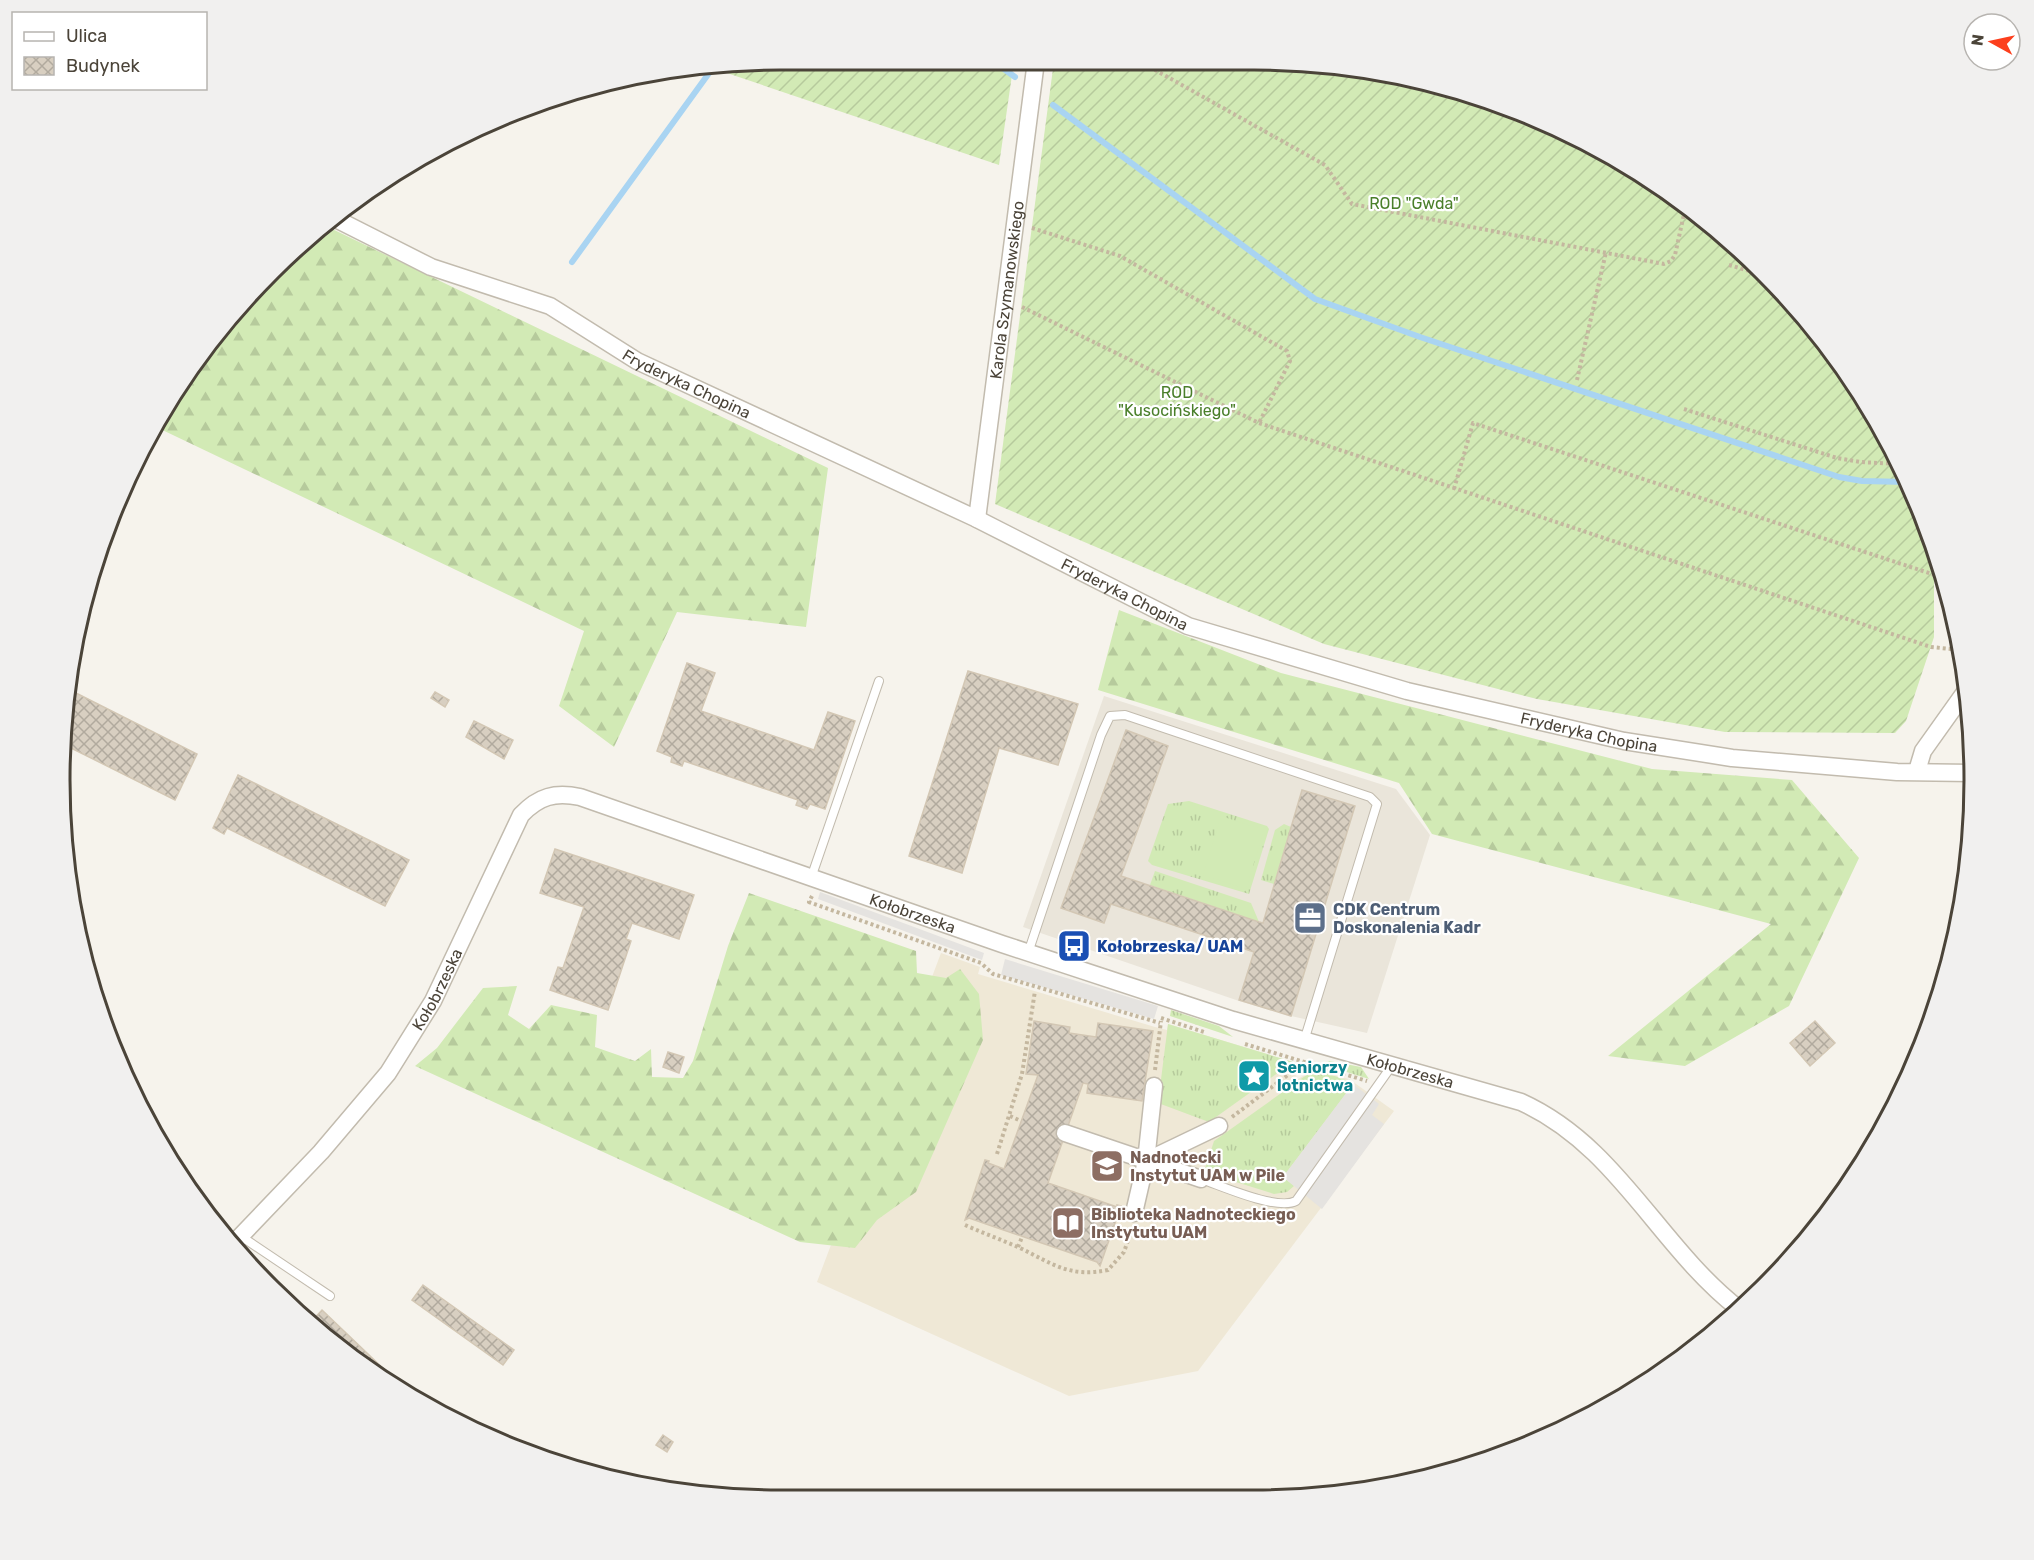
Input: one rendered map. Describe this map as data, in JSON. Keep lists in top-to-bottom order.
{
  "streets": {
    "street": ["Karola Szymanowskiego", "Fryderyka Chopina", "Kołobrzeska"]
  },
  "crossings": [
    ["Karola Szymanowskiego", "Fryderyka Chopina"]
  ],
  "parks": ["ROD \"Gwda\"", "ROD \"Kusocińskiego\""],
  "places": {
    "office": ["CDK Centrum Doskonalenia Kadr"],
    "bus stop": ["Kołobrzeska/ UAM"],
    "place": ["Seniorzy lotnictwa"],
    "school or university": ["Nadnotecki Instytut UAM w Pile"],
    "library": ["Biblioteka Nadnoteckiego Instytutu UAM"]
  },
  "legend": ["Ulica", "Budynek"],
  "north": "left"
}
